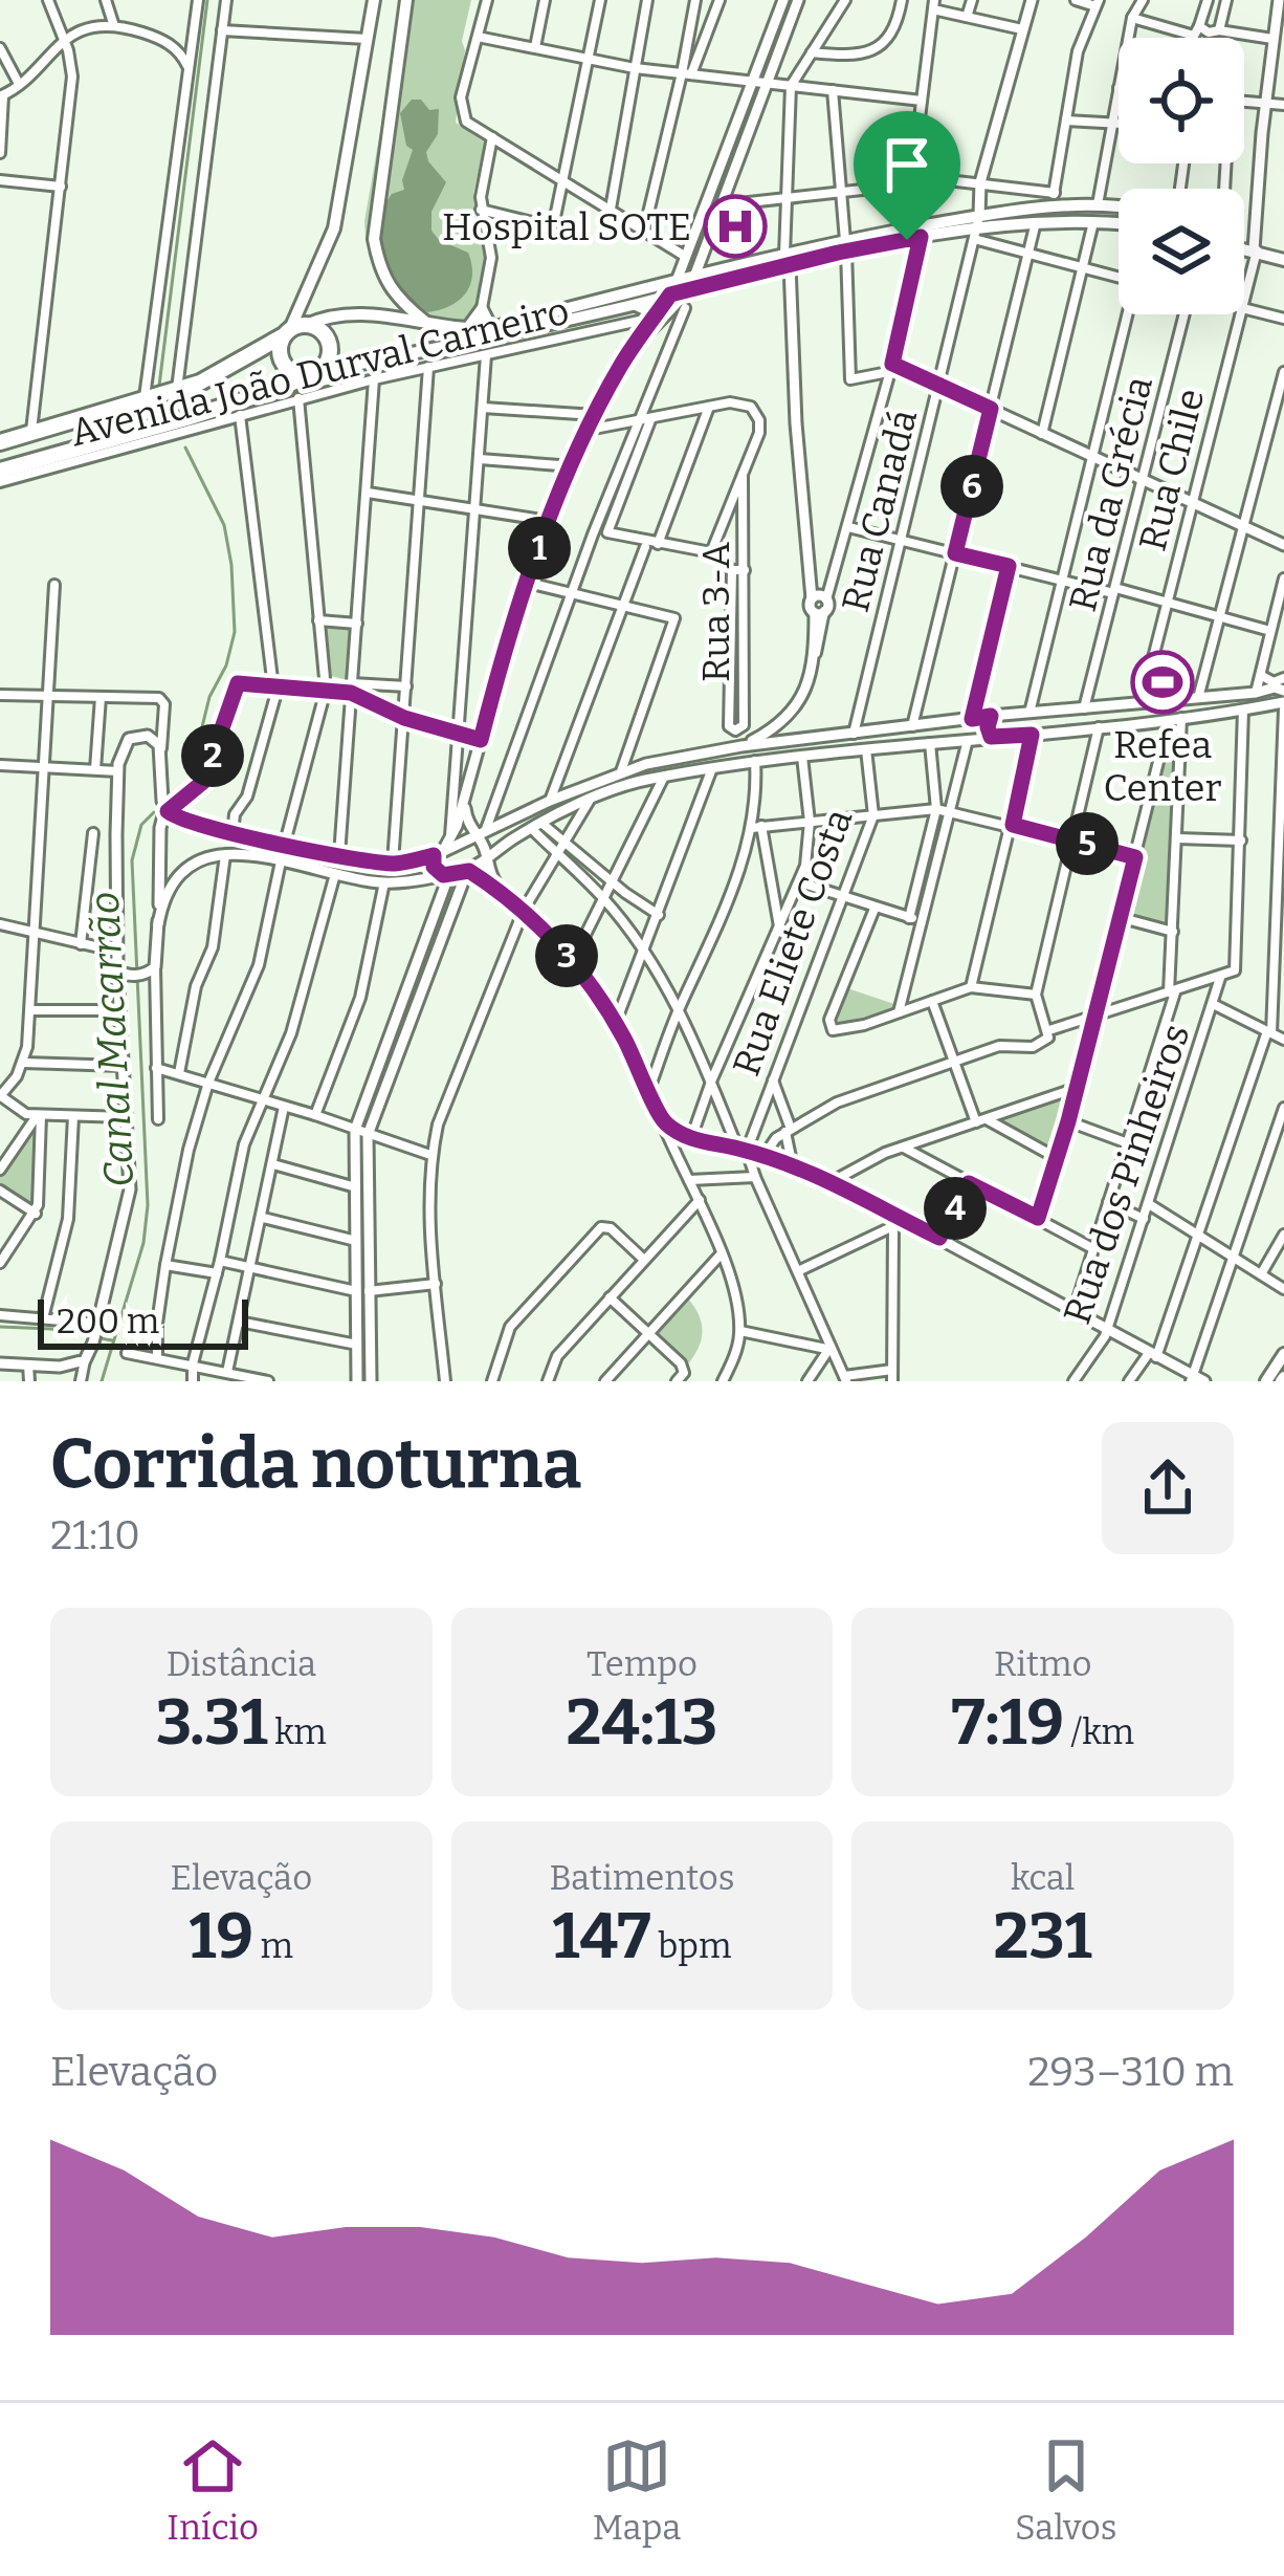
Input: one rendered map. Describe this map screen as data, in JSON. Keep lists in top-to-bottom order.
{
  "streets": {
    "street": [
      "Avenida João Durval Carneiro",
      "Rua Chile",
      "Rua da Grécia",
      "Rua Canadá",
      "Rua 3-A",
      "Rua Eliete Costa",
      "Rua dos Pinheiros"
    ]
  },
  "water": ["Canal Macarrão"],
  "places": {
    "hospital": ["Hospital SOTE"],
    "sports": ["Refea Center"]
  },
  "scale_bar": "200 m",
  "page": {
    "pins": [
      "6",
      "1",
      "2",
      "5",
      "3",
      "4"
    ],
    "scale": "200 m",
    "heading": ["Corrida noturna", "21:10"],
    "stats": [
      ["Distância", "3.31 km"],
      ["Tempo", "24:13"],
      ["Ritmo", "7:19 /km"],
      ["Elevação", "19 m"],
      ["Batimentos", "147 bpm"],
      ["kcal", "231"]
    ],
    "chart": ["Elevação", "293–310 m"],
    "tabs": ["Início", "Mapa", "Salvos"]
  }
}
